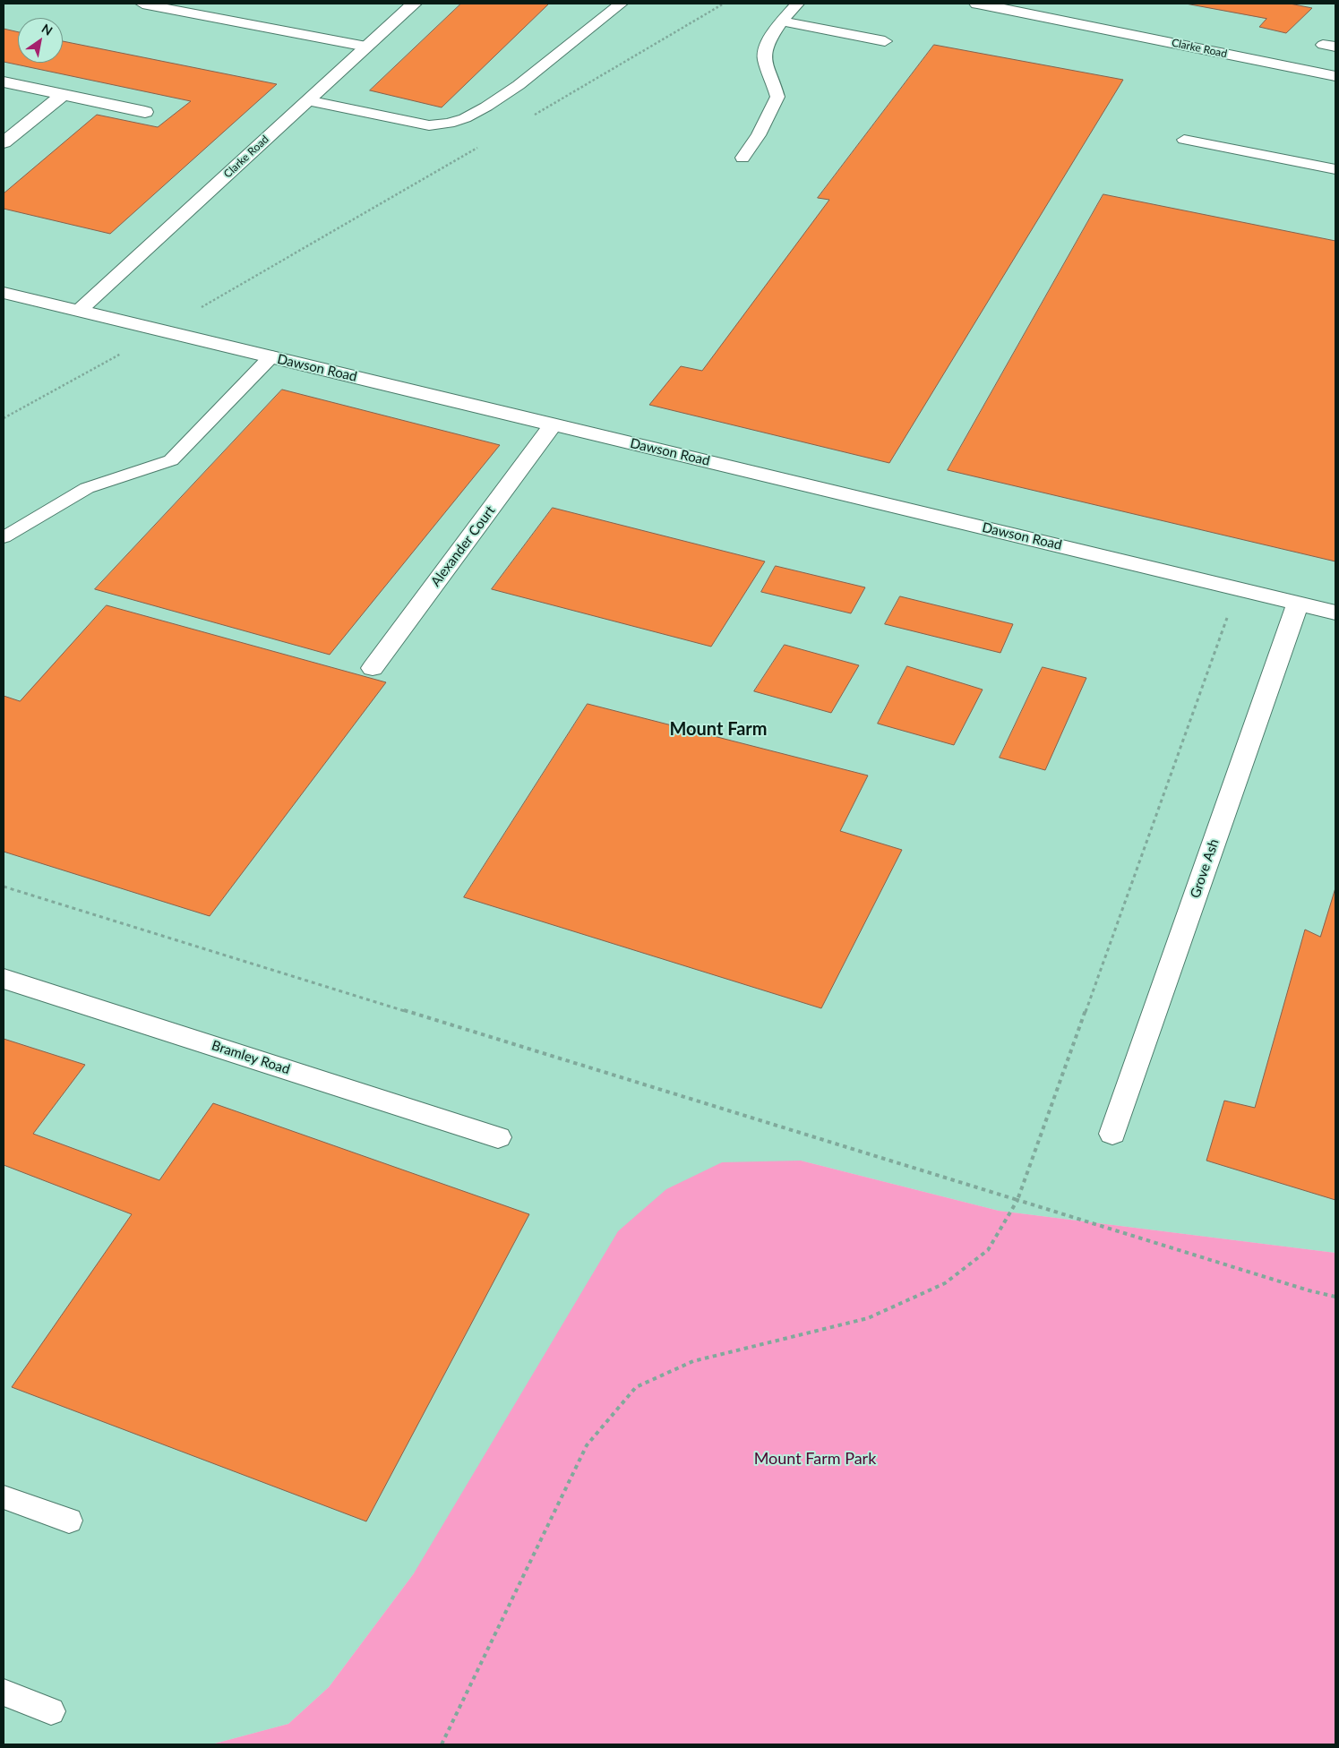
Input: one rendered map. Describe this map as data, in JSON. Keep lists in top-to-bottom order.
{
  "streets": {
    "street": [
      "Clarke Road",
      "Dawson Road",
      "Alexander Court",
      "Grove Ash",
      "Bramley Road"
    ]
  },
  "crossings": [
    ["Clarke Road", "Dawson Road"],
    ["Dawson Road", "Alexander Court"],
    ["Dawson Road", "Grove Ash"]
  ],
  "districts": ["Mount Farm"],
  "parks": ["Mount Farm Park"],
  "north": "top right"
}
